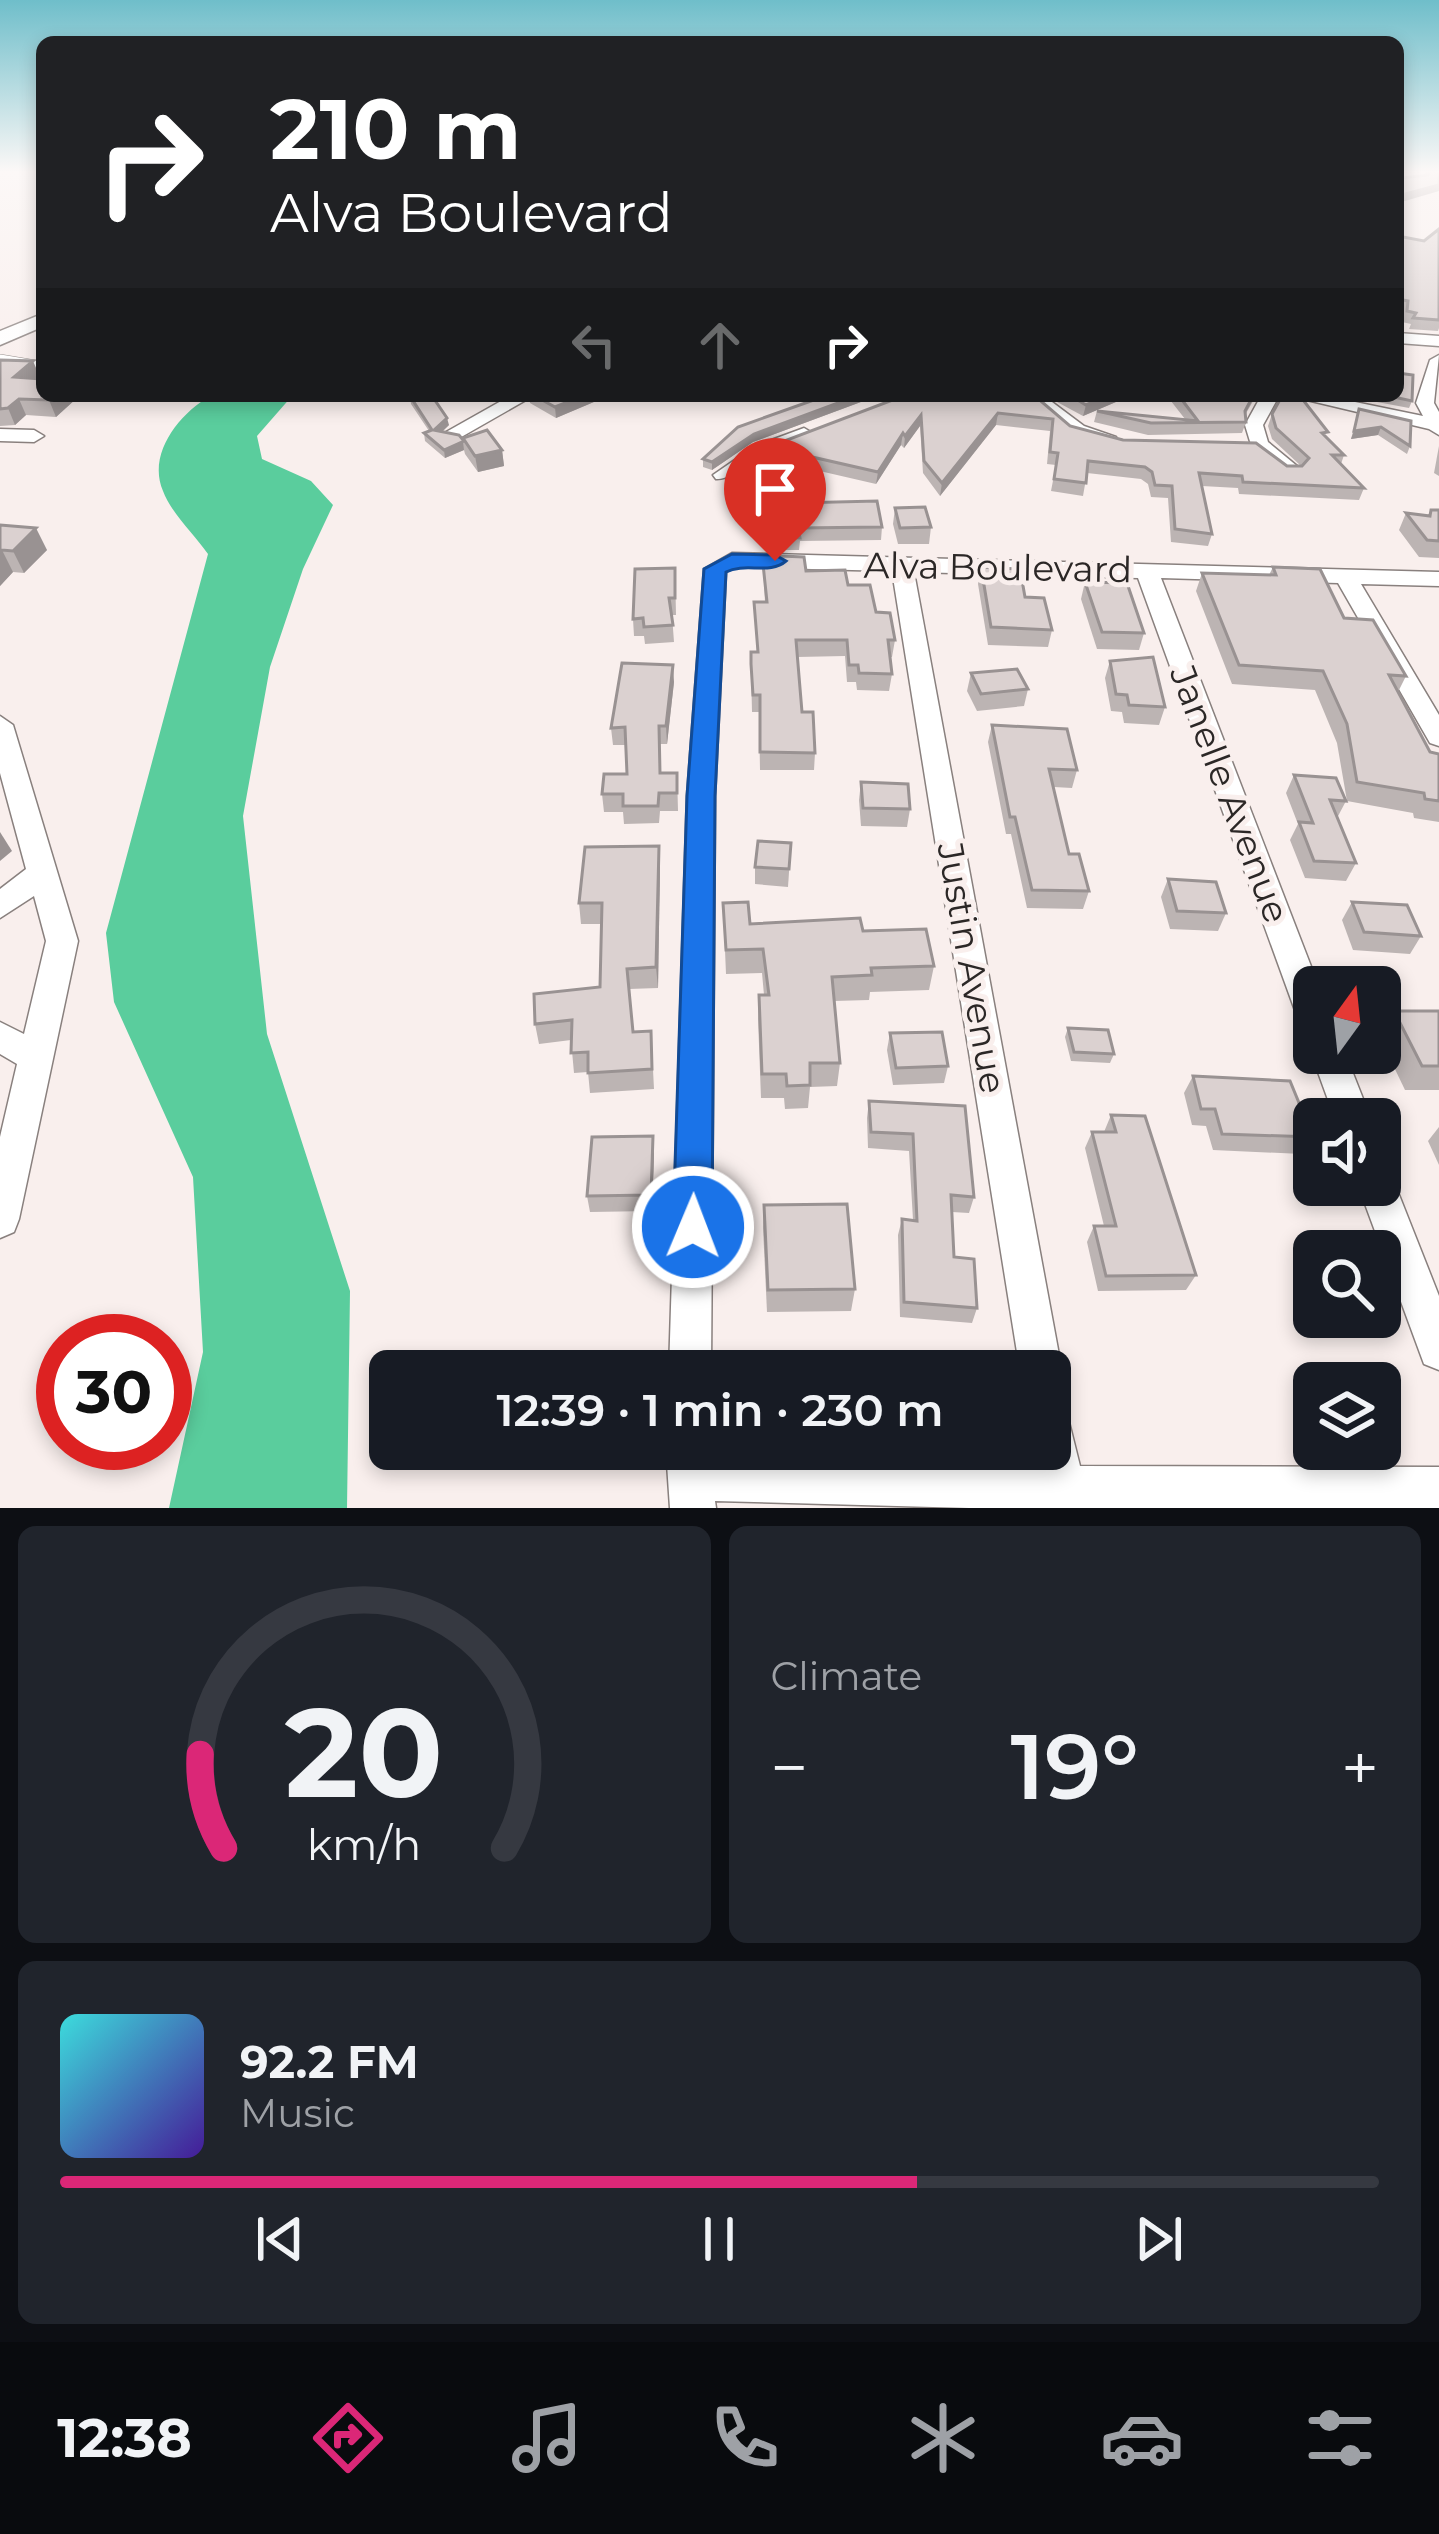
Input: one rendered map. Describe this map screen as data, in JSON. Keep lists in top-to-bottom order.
{
  "streets": {
    "street": ["Alva Boulevard", "Janelle Avenue", "Justin Avenue"]
  },
  "crossings": [
    ["Alva Boulevard", "Janelle Avenue"],
    ["Alva Boulevard", "Justin Avenue"]
  ],
  "north": "top",
  "page": {
    "turn": ["210 m", "Alva Boulevard"],
    "limit": "30",
    "trip": "12:39 · 1 min · 230 m",
    "tile": "Climate",
    "heat": ["−", "19°", "+"],
    "song": ["92.2 FM", "Music"],
    "tabs": "12:38",
    "gauge": ["20", "km/h"]
  }
}
